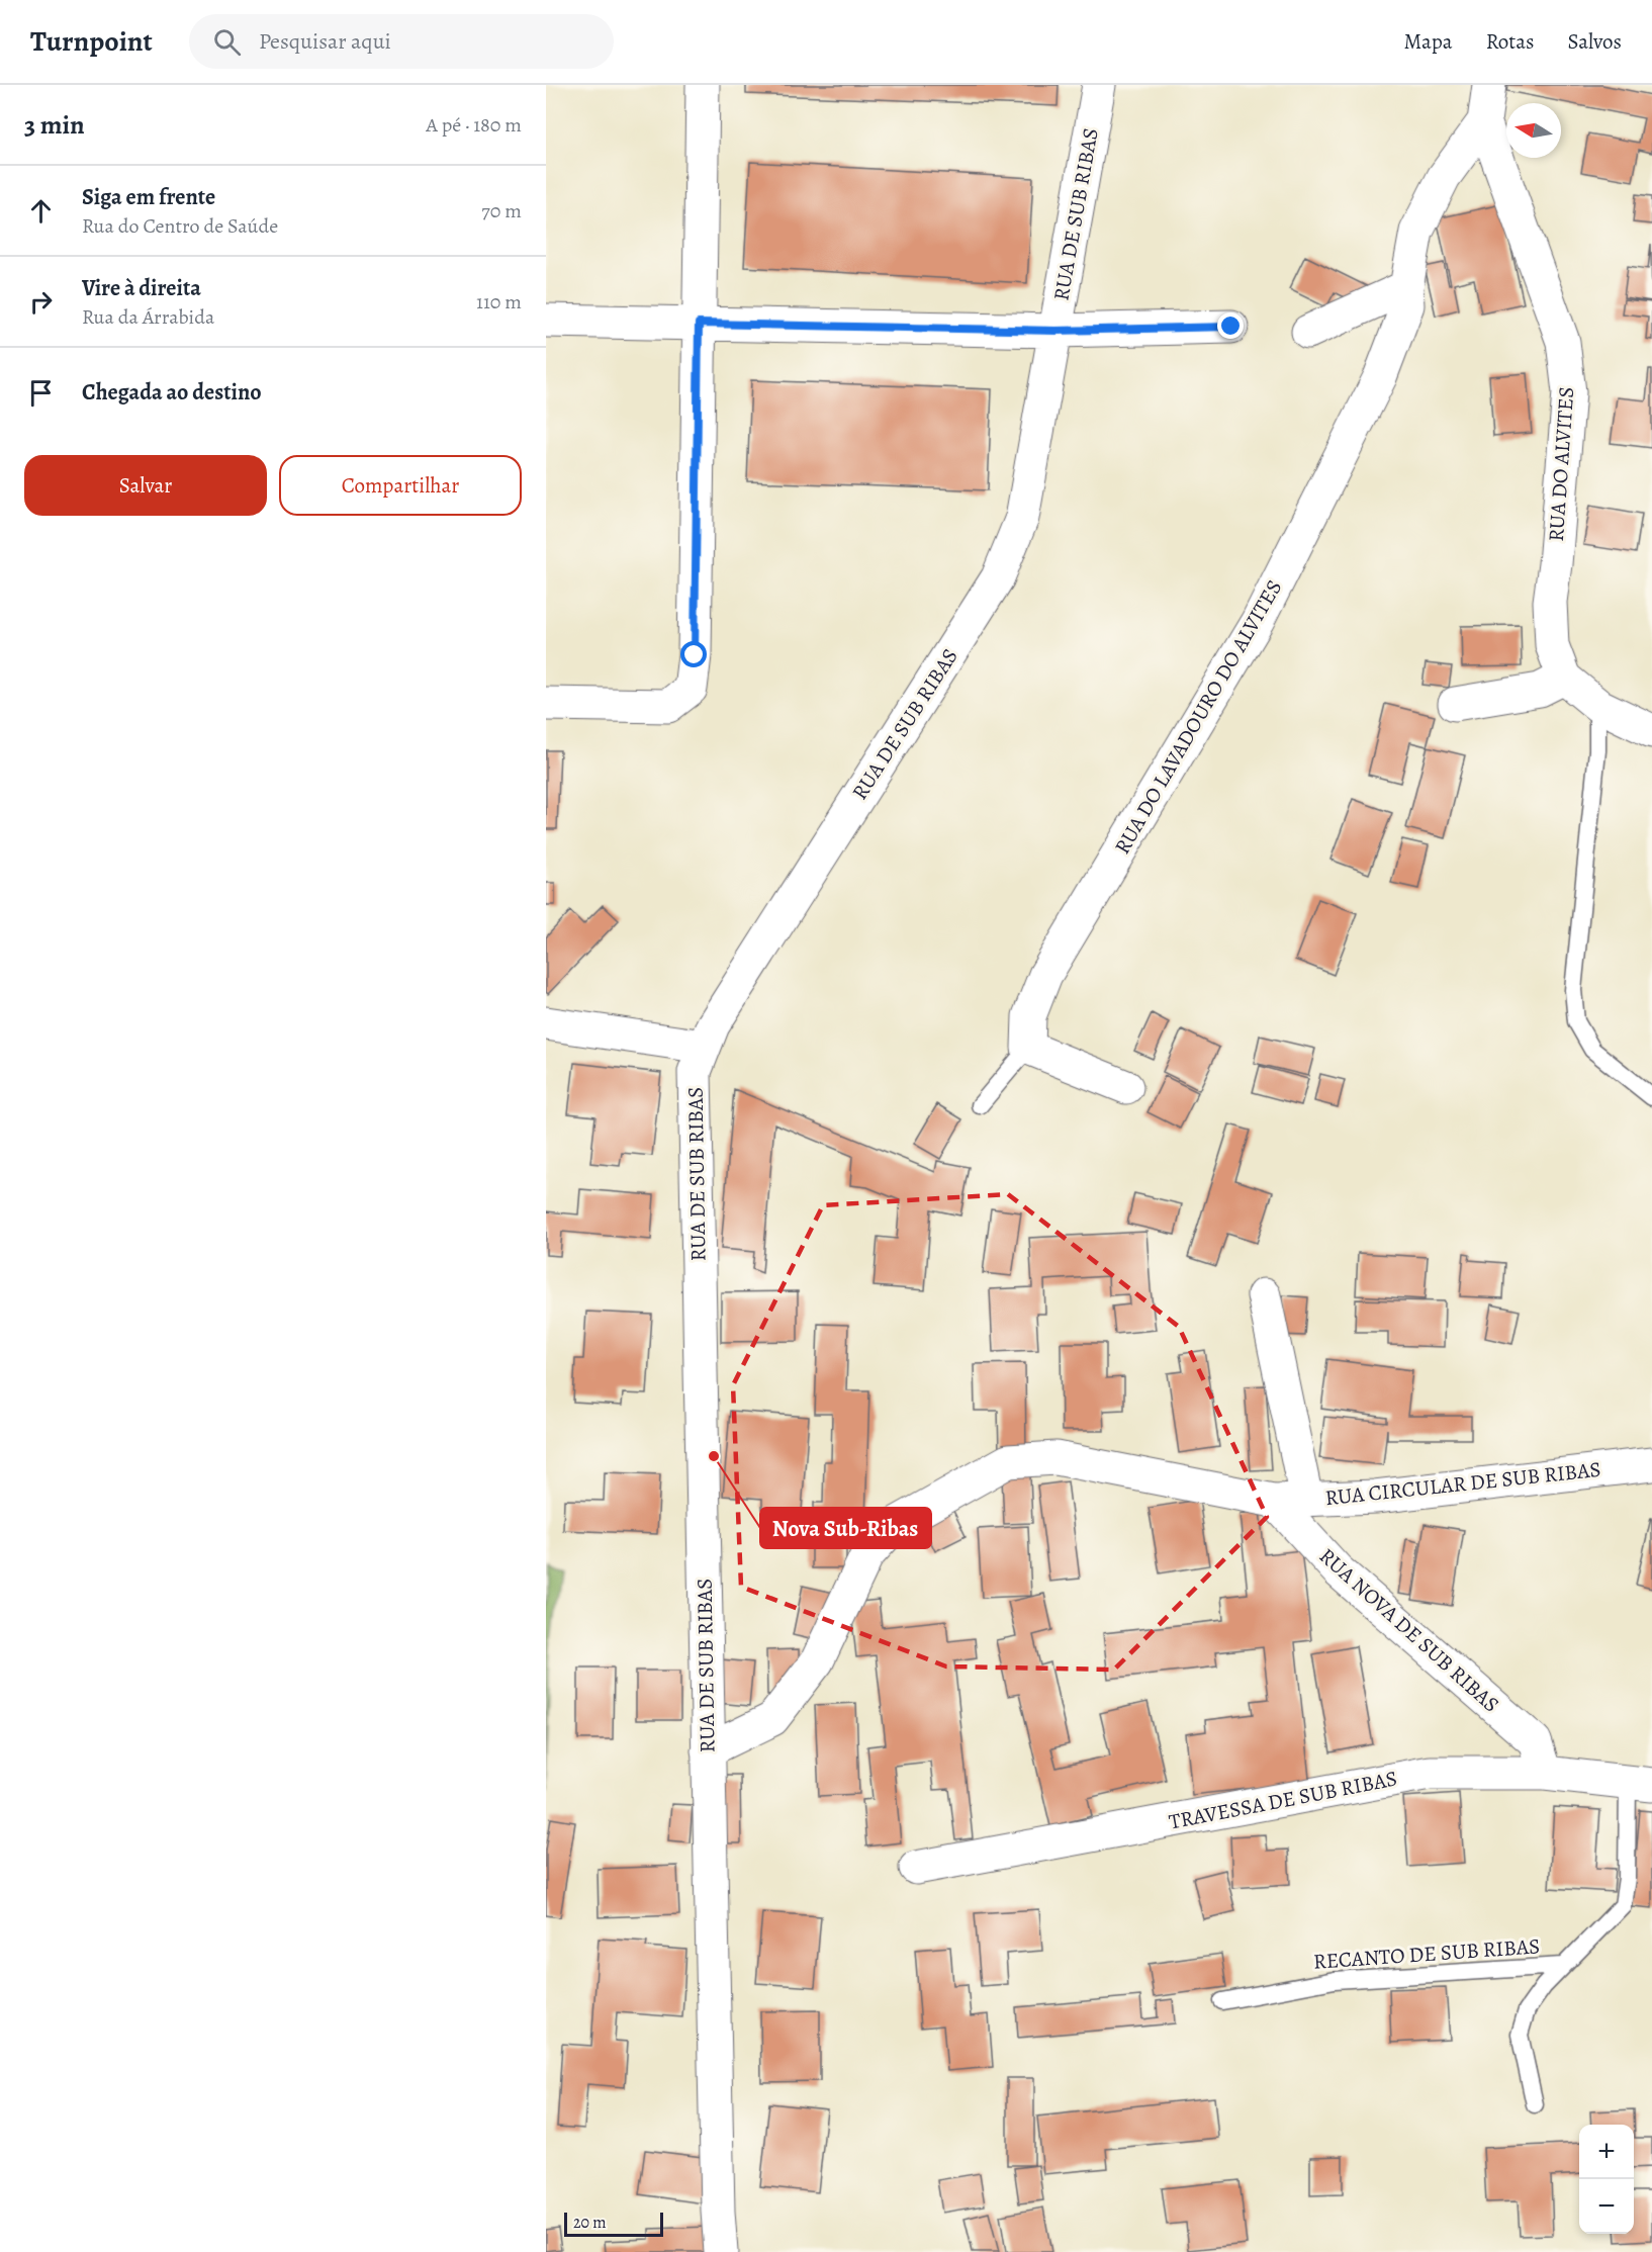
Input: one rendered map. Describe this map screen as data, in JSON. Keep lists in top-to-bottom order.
{
  "streets": {
    "street": [
      "RUA DE SUB RIBAS",
      "RUA DO ALVITES",
      "RUA DO LAVADOURO DO ALVITES",
      "RUA CIRCULAR DE SUB RIBAS",
      "RUA NOVA DE SUB RIBAS",
      "TRAVESSA DE SUB RIBAS"
    ],
    "lane": ["RECANTO DE SUB RIBAS"]
  },
  "crossings": [
    ["RUA DO ALVITES", "RUA DO LAVADOURO DO ALVITES"],
    ["RUA CIRCULAR DE SUB RIBAS", "RUA NOVA DE SUB RIBAS"],
    ["RUA NOVA DE SUB RIBAS", "TRAVESSA DE SUB RIBAS"],
    ["TRAVESSA DE SUB RIBAS", "RECANTO DE SUB RIBAS"]
  ],
  "places": ["Nova Sub-Ribas"],
  "scale_bar": "20 m",
  "north": "left",
  "page": {
    "header": "Turnpoint",
    "search": "Pesquisar aqui",
    "nav": ["Mapa", "Rotas", "Salvos"],
    "heading": ["3 min", "A pé · 180 m"],
    "list": [
      ["Siga em frente", "Rua do Centro de Saúde", "70 m"],
      ["Vire à direita", "Rua da Árrabida", "110 m"],
      "Chegada ao destino"
    ],
    "buttons": ["Salvar", "Compartilhar"],
    "map_buttons": ["+", "−"],
    "scale": "20 m"
  }
}
